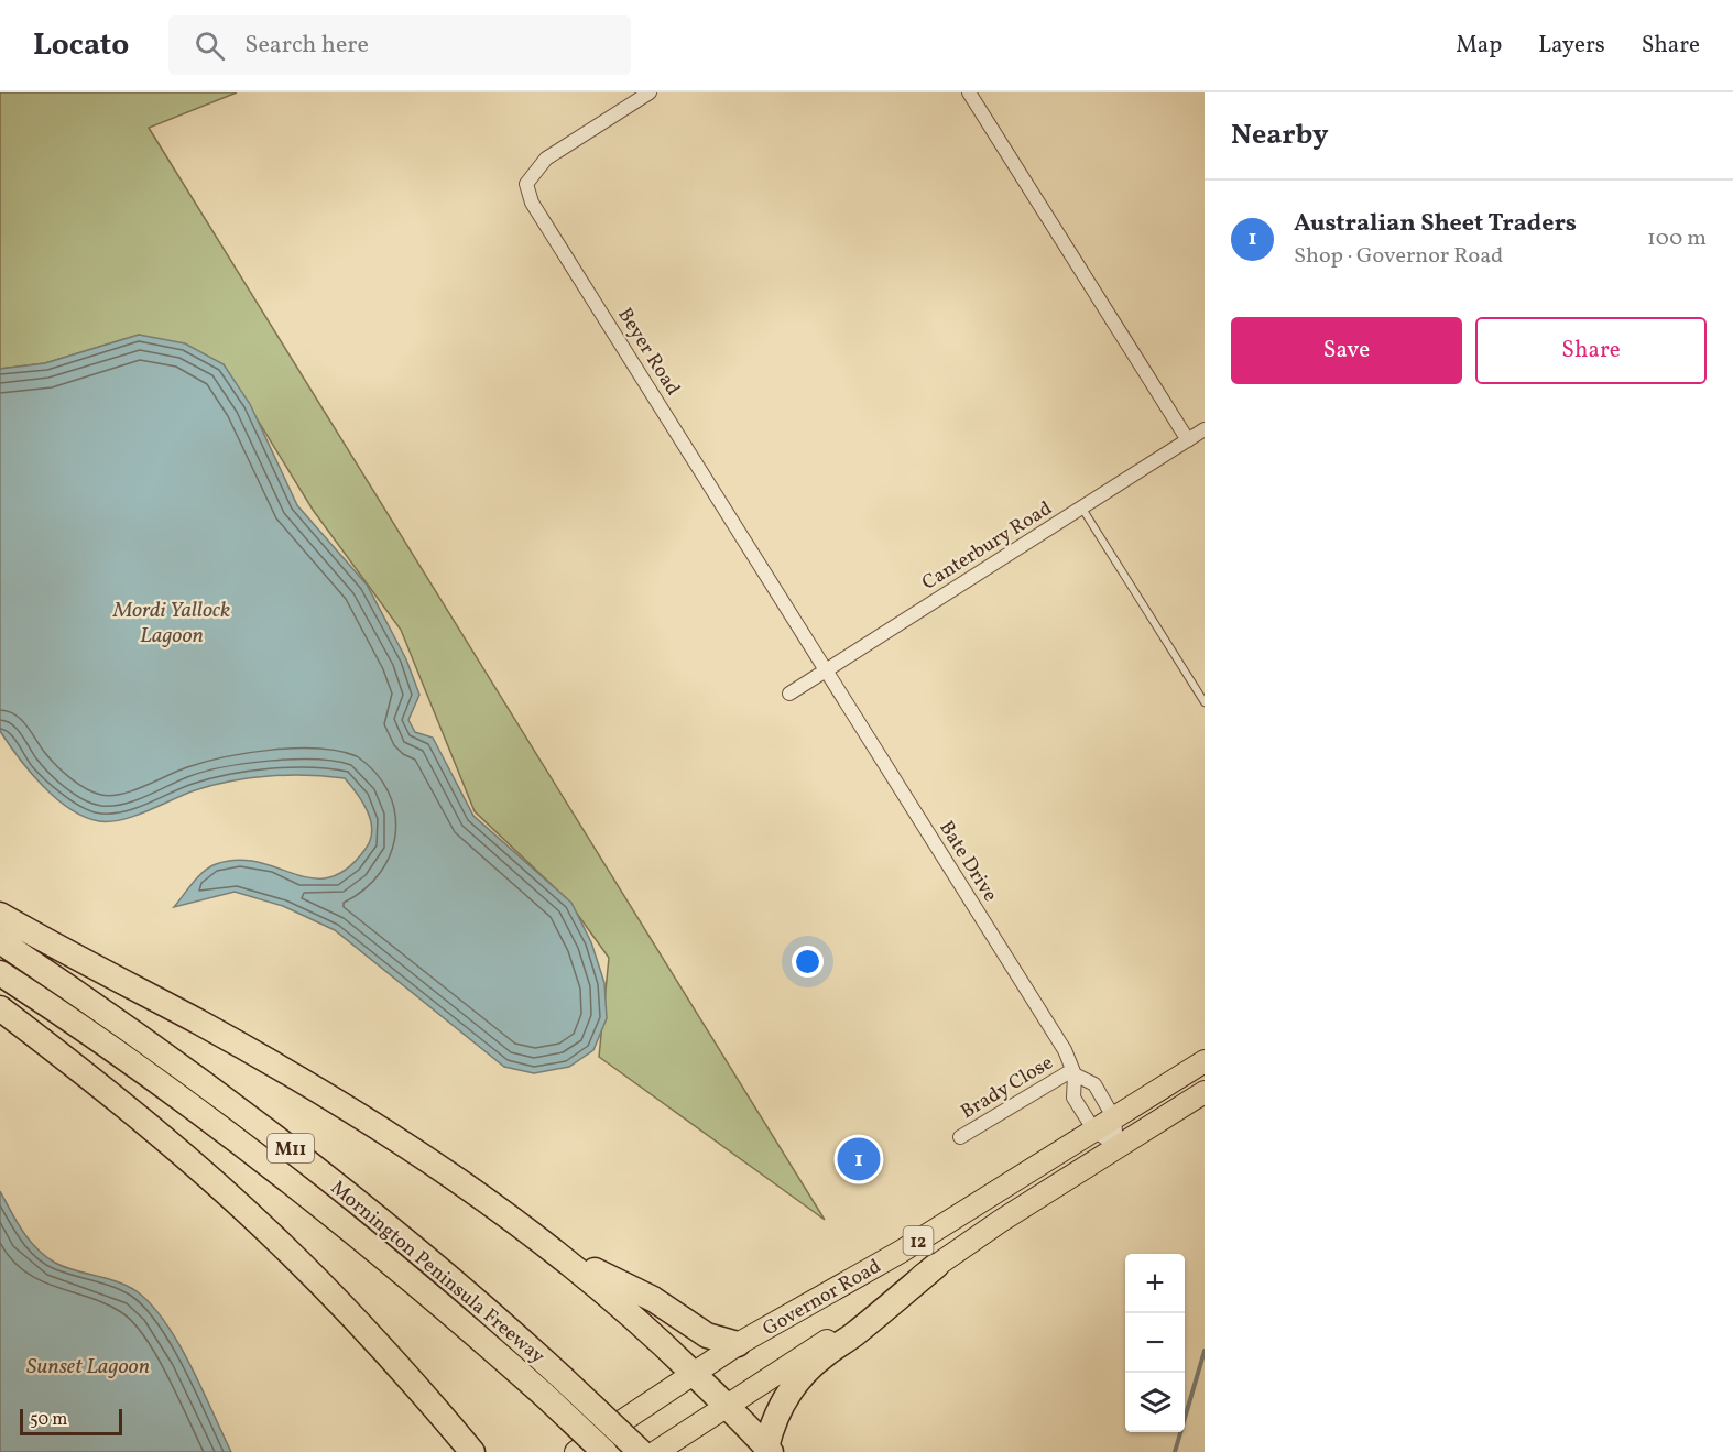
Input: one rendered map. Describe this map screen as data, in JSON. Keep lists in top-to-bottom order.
{
  "streets": {
    "highway": ["M11", "Mornington Peninsula Freeway"],
    "main road": ["12", "Governor Road"],
    "street": [
      "Beyer Road",
      "Canterbury Road",
      "Bate Drive",
      "Brady Close"
    ]
  },
  "crossings": [
    ["Beyer Road", "Canterbury Road"],
    ["Beyer Road", "Bate Drive"],
    ["Canterbury Road", "Bate Drive"],
    ["Bate Drive", "Brady Close"],
    ["Bate Drive", "Governor Road"]
  ],
  "water": ["Mordi Yallock Lagoon", "Sunset Lagoon"],
  "scale_bar": "50 m",
  "page": {
    "header": "Locato",
    "search": "Search here",
    "nav": ["Map", "Layers", "Share"],
    "heading": "Nearby",
    "list": [
      {
        "mark": "1",
        "name": "Australian Sheet Traders",
        "note": "Shop · Governor Road",
        "value": "100 m"
      }
    ],
    "buttons": ["Save", "Share"],
    "pins": "1",
    "map_buttons": ["+", "−"],
    "scale": "50 m"
  }
}
